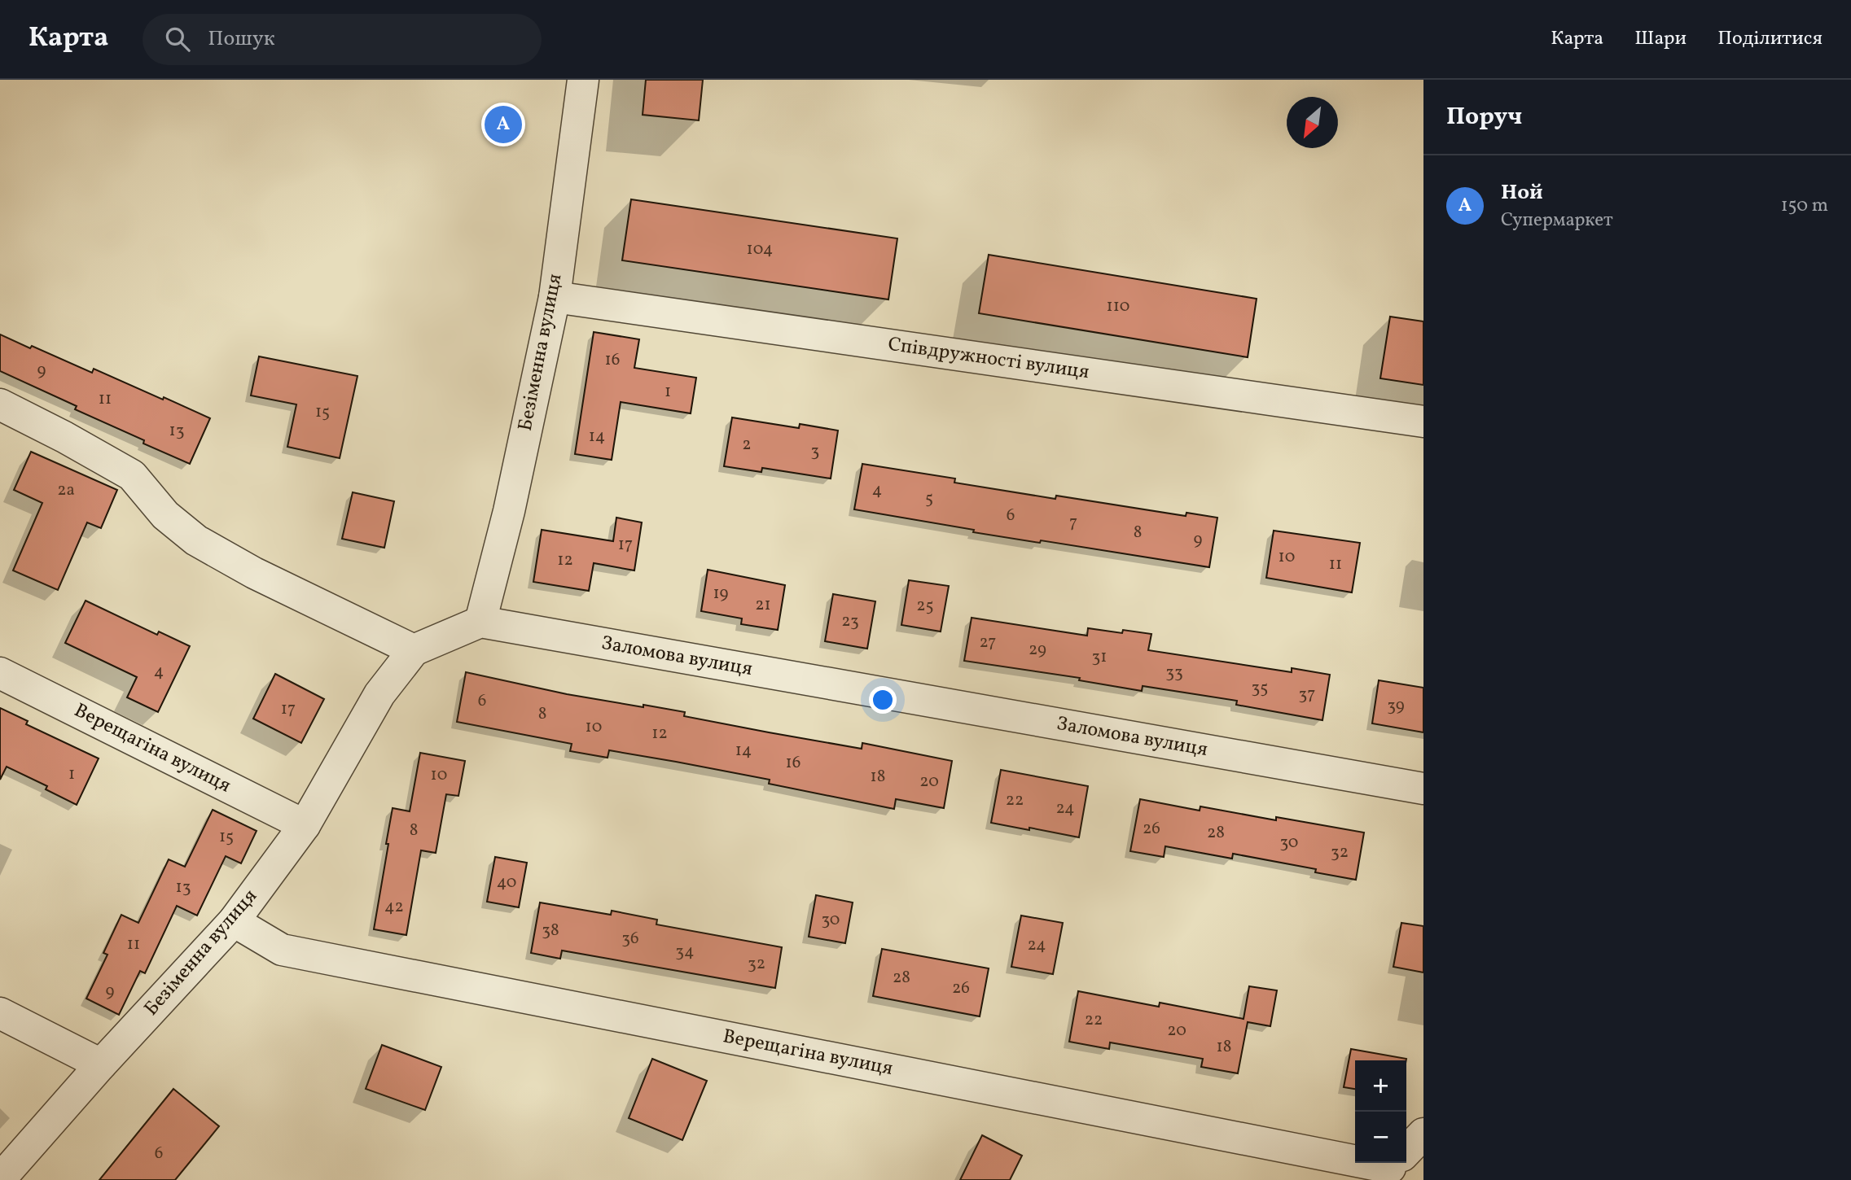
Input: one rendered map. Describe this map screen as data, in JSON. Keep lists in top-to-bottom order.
{
  "streets": {
    "street": [
      "Безіменна вулиця",
      "Співдружності вулиця",
      "Заломова вулиця",
      "Верещагіна вулиця"
    ]
  },
  "crossings": [
    ["Безіменна вулиця", "Співдружності вулиця"],
    ["Безіменна вулиця", "Заломова вулиця"],
    ["Безіменна вулиця", "Верещагіна вулиця"]
  ],
  "house_numbers": [
    "104",
    "110",
    "16",
    "9",
    "1",
    "11",
    "15",
    "13",
    "14",
    "2",
    "3",
    "2а",
    "4",
    "5",
    "6",
    "7",
    "8",
    "9",
    "17",
    "10",
    "12",
    "11",
    "19",
    "21",
    "25",
    "23",
    "27",
    "29",
    "31",
    "4",
    "33",
    "35",
    "37",
    "6",
    "39",
    "17",
    "8",
    "10",
    "12",
    "14",
    "16",
    "1",
    "10",
    "18",
    "20",
    "22",
    "24",
    "26",
    "8",
    "28",
    "15",
    "30",
    "32",
    "40",
    "13",
    "42",
    "30",
    "38",
    "36",
    "11",
    "24",
    "34",
    "32",
    "28",
    "26",
    "9",
    "22",
    "20",
    "18",
    "6"
  ],
  "north": "bottom left",
  "page": {
    "header": "Карта",
    "search": "Пошук",
    "nav": ["Карта", "Шари", "Поділитися"],
    "heading": "Поруч",
    "pins": "A",
    "list": [
      {
        "mark": "A",
        "name": "Ной",
        "note": "Супермаркет",
        "value": "150 m"
      }
    ],
    "map_buttons": ["+", "−"]
  }
}
